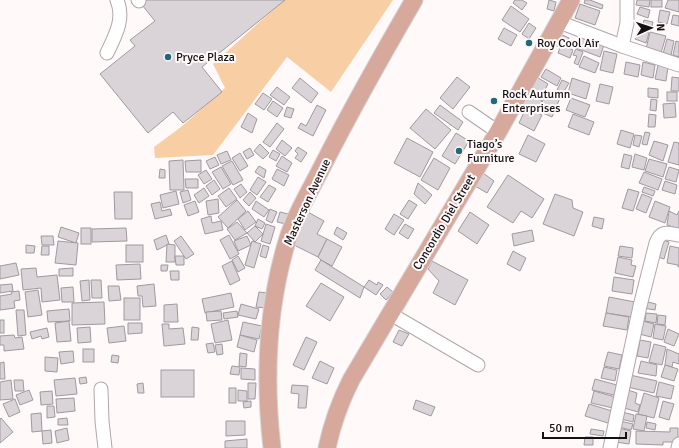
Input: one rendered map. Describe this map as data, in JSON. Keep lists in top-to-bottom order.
{
  "streets": {
    "main road": ["Masterson Avenue", "Concordio Diel Street"]
  },
  "places": [
    "Roy Cool Air",
    "Pryce Plaza",
    "Rock Autumn Enterprises",
    "Tiago’s Furniture"
  ],
  "scale_bar": "50 m",
  "north": "right"
}
